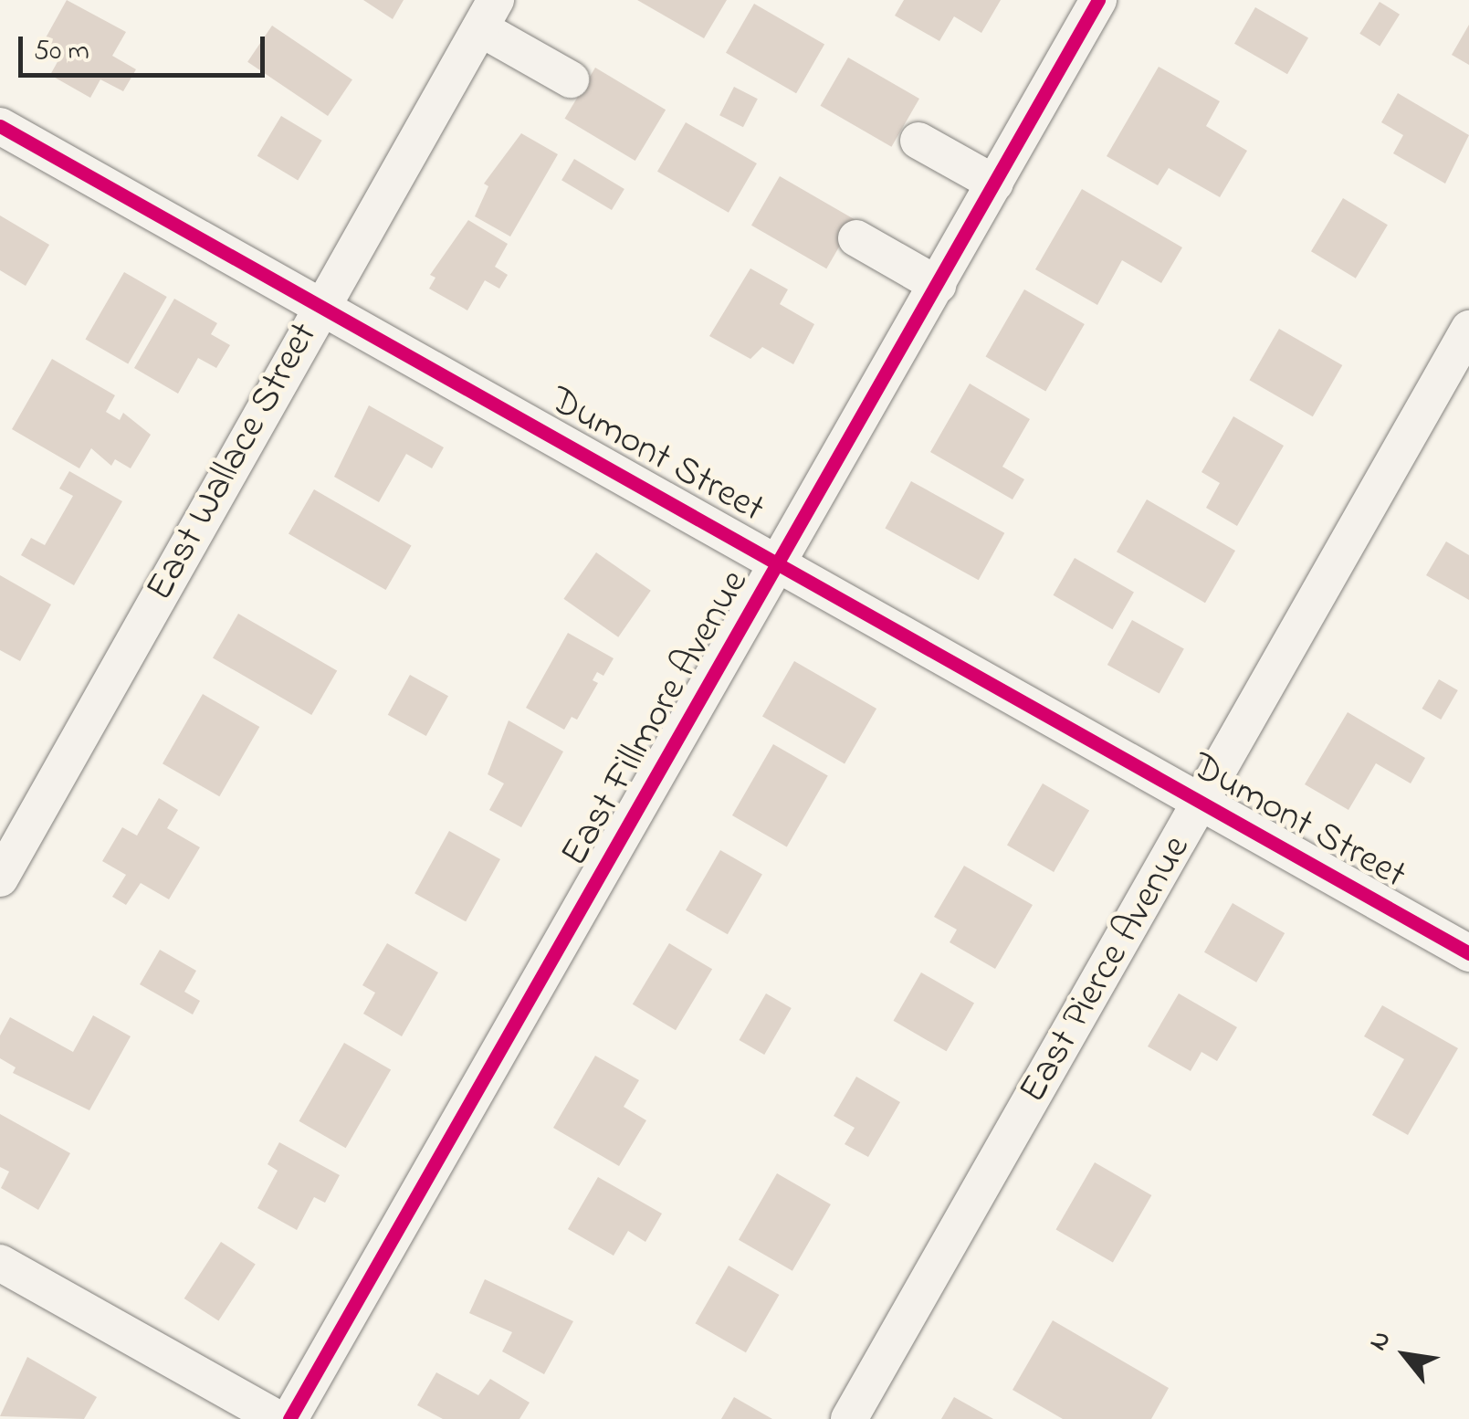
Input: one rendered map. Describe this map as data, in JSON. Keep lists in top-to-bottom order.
{
  "streets": {
    "street": [
      "Dumont Street",
      "East Wallace Street",
      "East Fillmore Avenue",
      "East Pierce Avenue"
    ]
  },
  "crossings": [
    ["Dumont Street", "East Wallace Street"],
    ["Dumont Street", "East Fillmore Avenue"],
    ["Dumont Street", "East Pierce Avenue"]
  ],
  "scale_bar": "50 m",
  "north": "top left"
}
